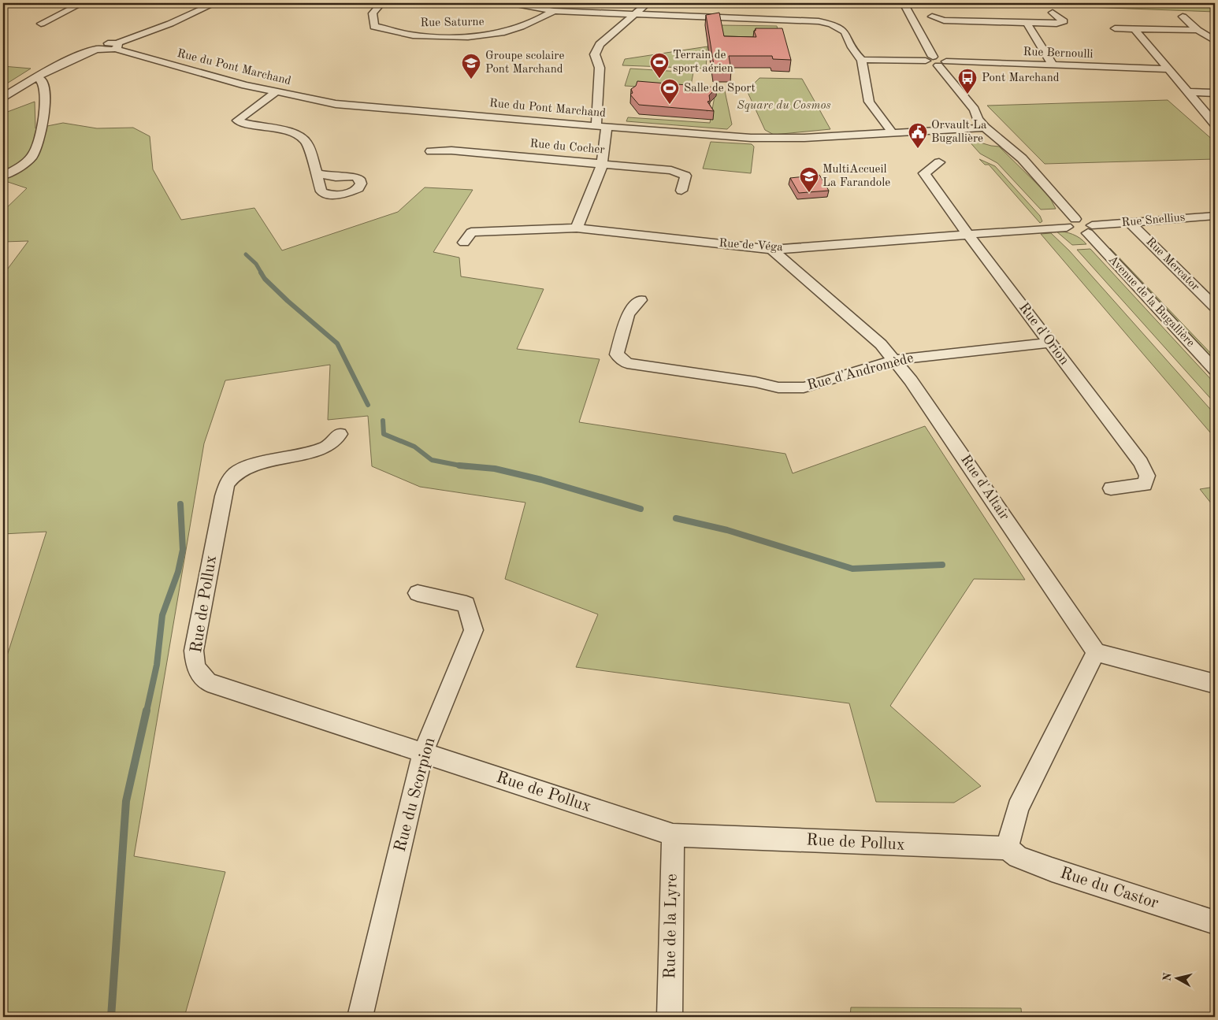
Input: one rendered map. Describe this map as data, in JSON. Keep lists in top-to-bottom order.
{
  "streets": {
    "street": [
      "Rue Saturne",
      "Rue Bernoulli",
      "Rue du Pont Marchand",
      "Rue du Cocher",
      "Rue Snellius",
      "Rue de Véga",
      "Rue Mercator",
      "Avenue de la Bugallière",
      "Rue d'Orion",
      "Rue d'Andromède",
      "Rue d'Altair",
      "Rue de Pollux",
      "Rue du Scorpion",
      "Rue du Castor",
      "Rue de la Lyre"
    ]
  },
  "crossings": [
    ["Rue Snellius", "Rue Mercator"],
    ["Rue Snellius", "Avenue de la Bugallière"],
    ["Rue de Véga", "Rue d'Orion"],
    ["Rue de Véga", "Rue d'Altair"],
    ["Rue d'Orion", "Rue d'Andromède"],
    ["Rue d'Andromède", "Rue d'Altair"],
    ["Rue de Pollux", "Rue du Scorpion"],
    ["Rue de Pollux", "Rue du Castor"],
    ["Rue de Pollux", "Rue de la Lyre"]
  ],
  "parks": ["Square du Cosmos"],
  "places": {
    "sports": ["Terrain de sport aérien", "Salle de Sport"],
    "school or university": ["Groupe scolaire Pont Marchand", "MultiAccueil La Farandole"],
    "bus stop": ["Pont Marchand"],
    "public building": ["Orvault La Bugallière"]
  },
  "north": "left"
}
